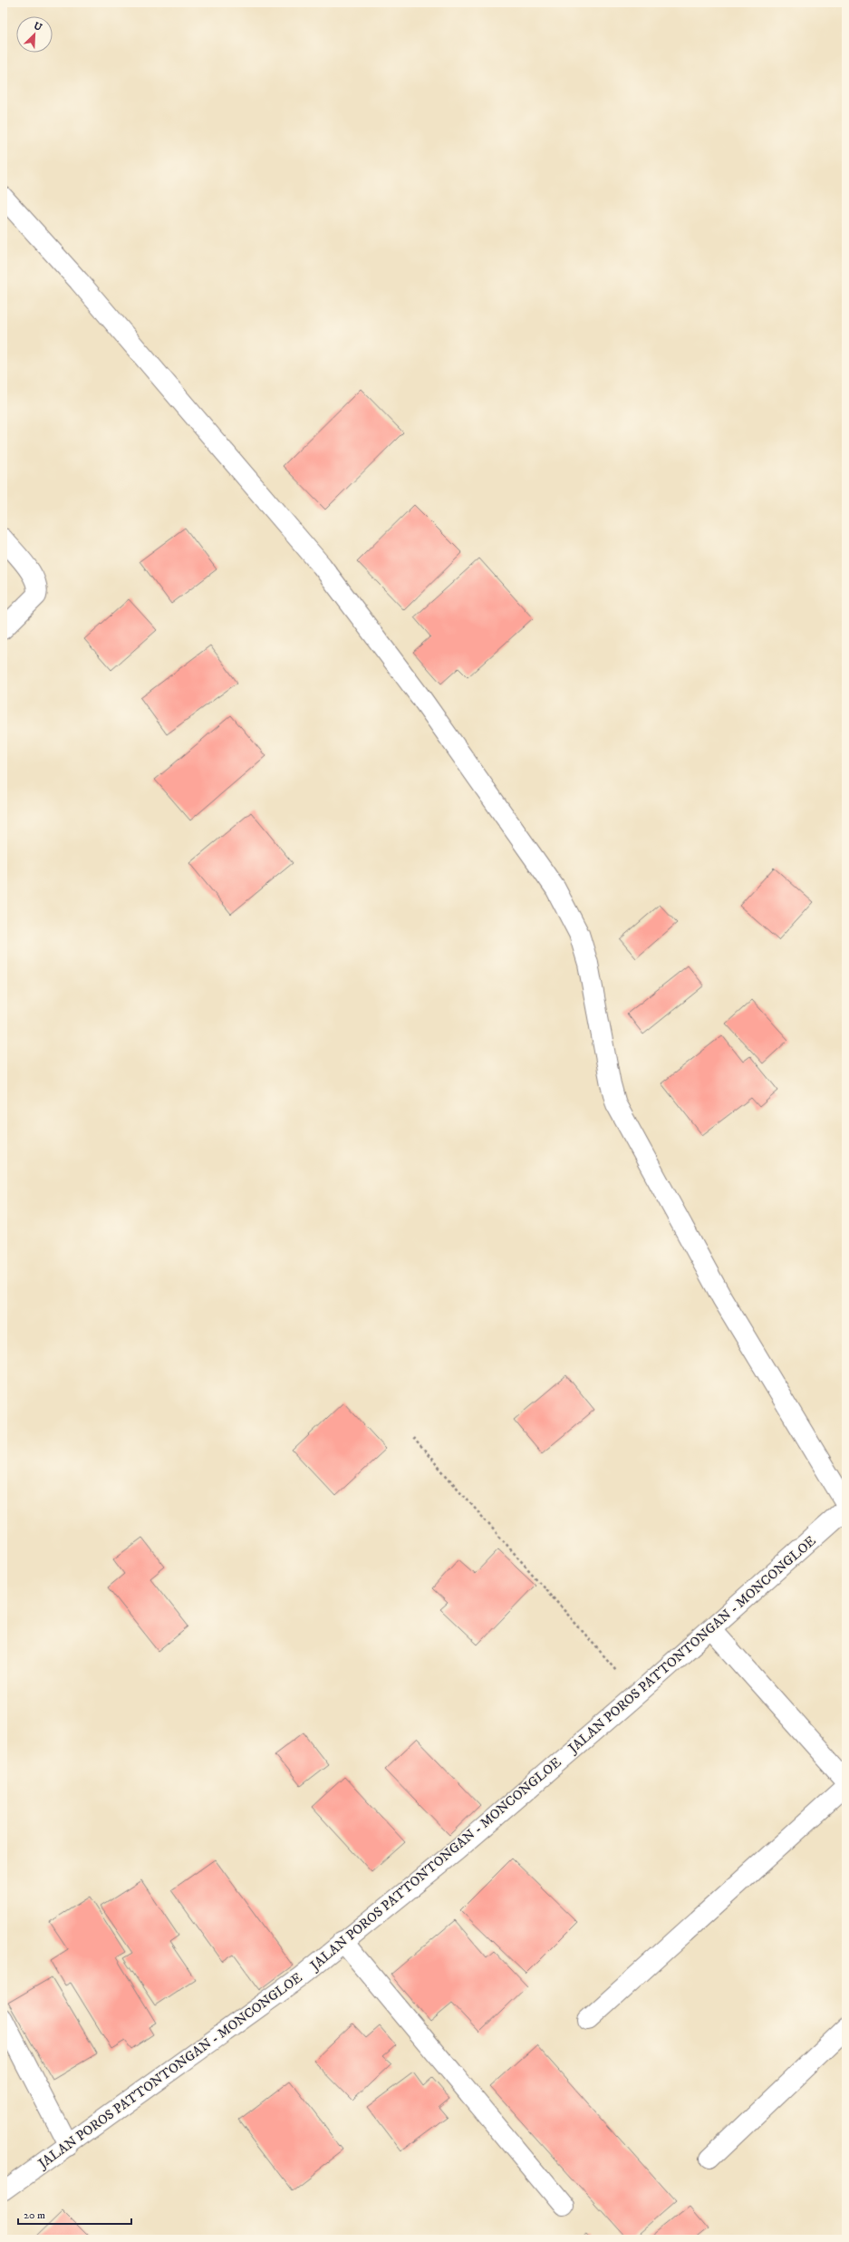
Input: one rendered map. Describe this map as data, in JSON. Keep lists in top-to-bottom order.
{
  "streets": {
    "street": ["JALAN POROS PATTONTONGAN - MONCONGLOE"]
  },
  "scale_bar": "20 m",
  "north": "top right"
}
